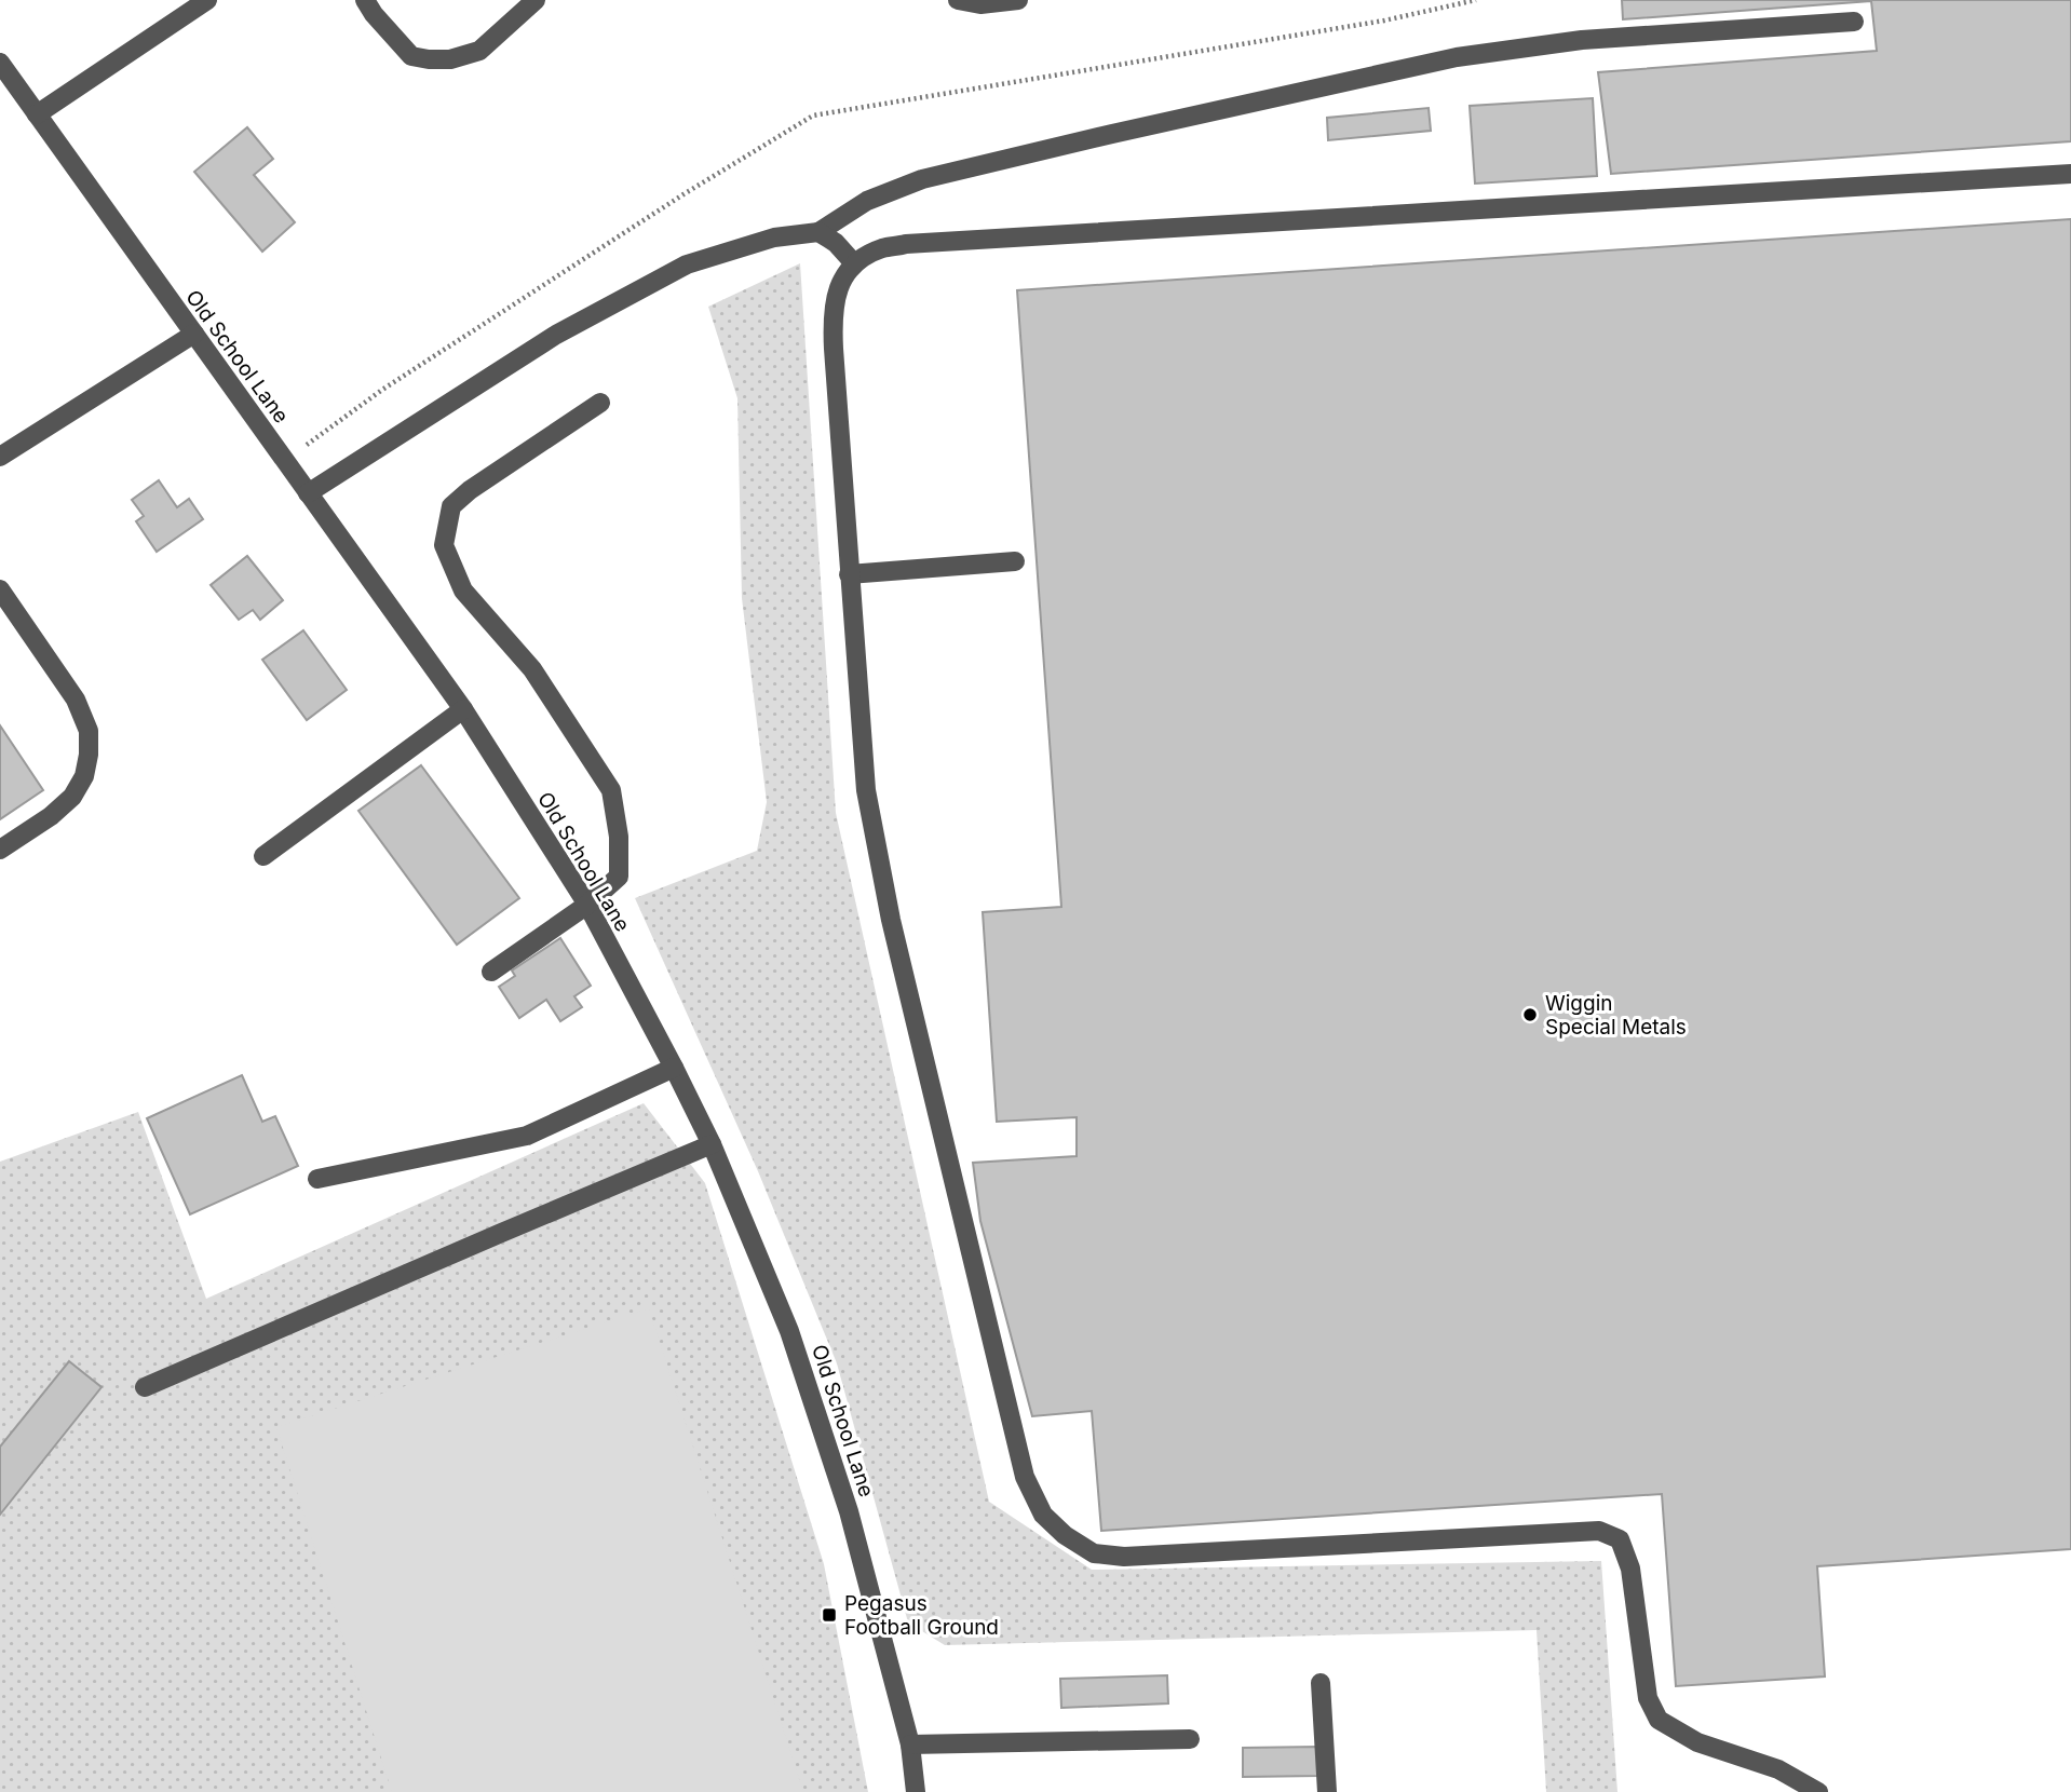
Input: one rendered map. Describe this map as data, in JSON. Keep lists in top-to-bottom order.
{
  "streets": {
    "street": ["Old School Lane"]
  },
  "places": {
    "other": ["Wiggin Special Metals"],
    "transit": ["Pegasus Football Ground"]
  }
}
